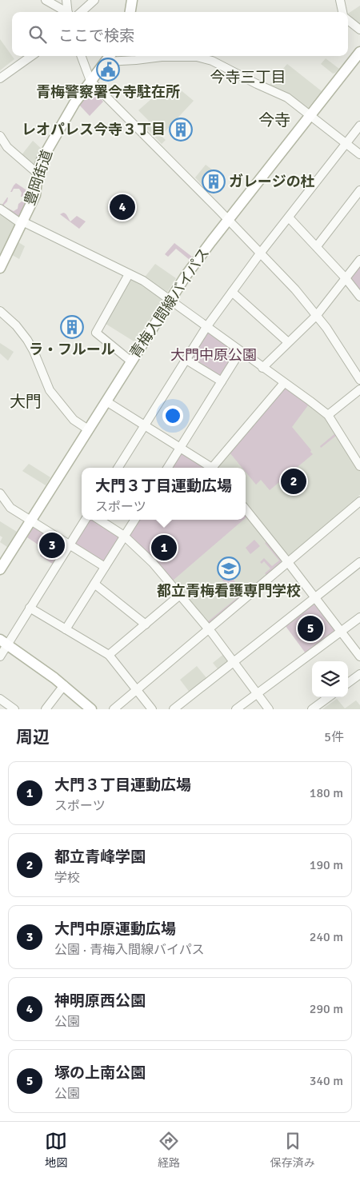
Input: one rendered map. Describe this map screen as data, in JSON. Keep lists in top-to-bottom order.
{
  "streets": {
    "main road": ["豊岡街道", "青梅入間線バイパス"]
  },
  "districts": ["今寺三丁目", "今寺", "大門"],
  "parks": ["大門中原公園"],
  "places": {
    "public building": ["青梅警察署今寺駐在所"],
    "building": ["レオパレス今寺３丁目", "ガレージの杜", "ラ・フルール"],
    "school or university": ["都立青梅看護専門学校"]
  },
  "page": {
    "search": "ここで検索",
    "pins": [
      "4",
      "2",
      "3",
      "1",
      "5"
    ],
    "popup": ["大門３丁目運動広場", "スポーツ"],
    "heading": ["周辺", "5件"],
    "list": [
      {
        "mark": "1",
        "name": "大門３丁目運動広場",
        "note": "スポーツ",
        "value": "180 m"
      },
      {
        "mark": "2",
        "name": "都立青峰学園",
        "note": "学校",
        "value": "190 m"
      },
      {
        "mark": "3",
        "name": "大門中原運動広場",
        "note": "公園 · 青梅入間線バイパス",
        "value": "240 m"
      },
      {
        "mark": "4",
        "name": "神明原西公園",
        "note": "公園",
        "value": "290 m"
      },
      {
        "mark": "5",
        "name": "塚の上南公園",
        "note": "公園",
        "value": "340 m"
      }
    ],
    "nav": ["地図", "経路", "保存済み"]
  }
}
